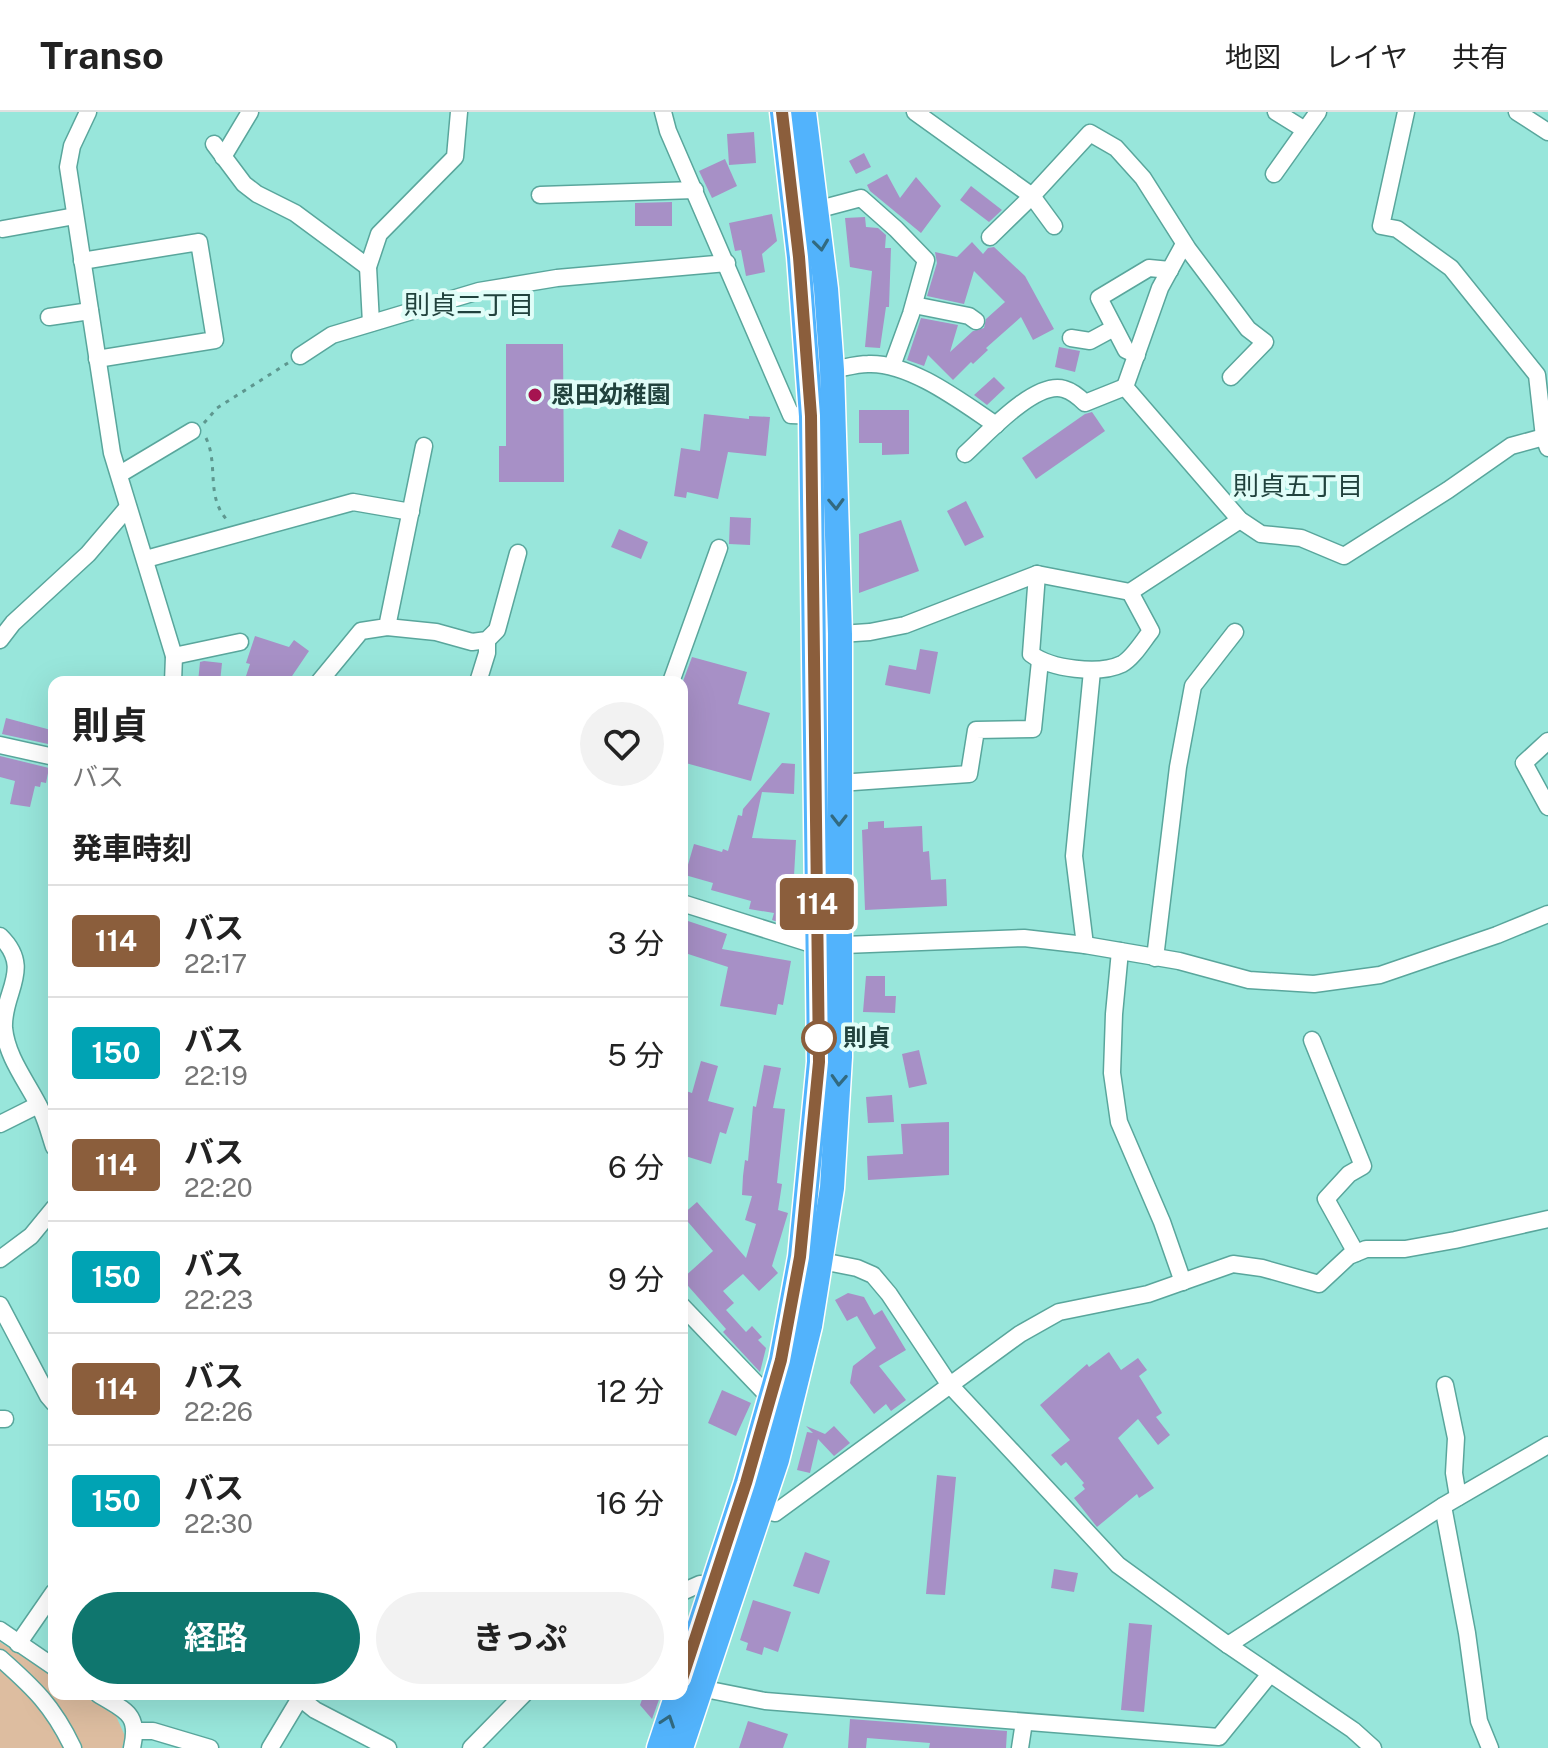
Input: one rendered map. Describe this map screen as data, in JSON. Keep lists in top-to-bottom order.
{
  "districts": ["則貞二丁目", "則貞五丁目"],
  "places": ["恩田幼稚園", "則貞"],
  "lines": ["bus line 114"],
  "page": {
    "header": "Transo",
    "nav": ["地図", "レイヤ", "共有"],
    "on_map": "114",
    "heading": [
      ["則貞", "バス"],
      "発車時刻"
    ],
    "list": [
      {
        "mark": "114",
        "name": "バス",
        "note": "22:17",
        "value": "3 分"
      },
      {
        "mark": "150",
        "name": "バス",
        "note": "22:19",
        "value": "5 分"
      },
      {
        "mark": "114",
        "name": "バス",
        "note": "22:20",
        "value": "6 分"
      },
      {
        "mark": "150",
        "name": "バス",
        "note": "22:23",
        "value": "9 分"
      },
      {
        "mark": "114",
        "name": "バス",
        "note": "22:26",
        "value": "12 分"
      },
      {
        "mark": "150",
        "name": "バス",
        "note": "22:30",
        "value": "16 分"
      }
    ],
    "buttons": ["経路", "きっぷ"]
  }
}
